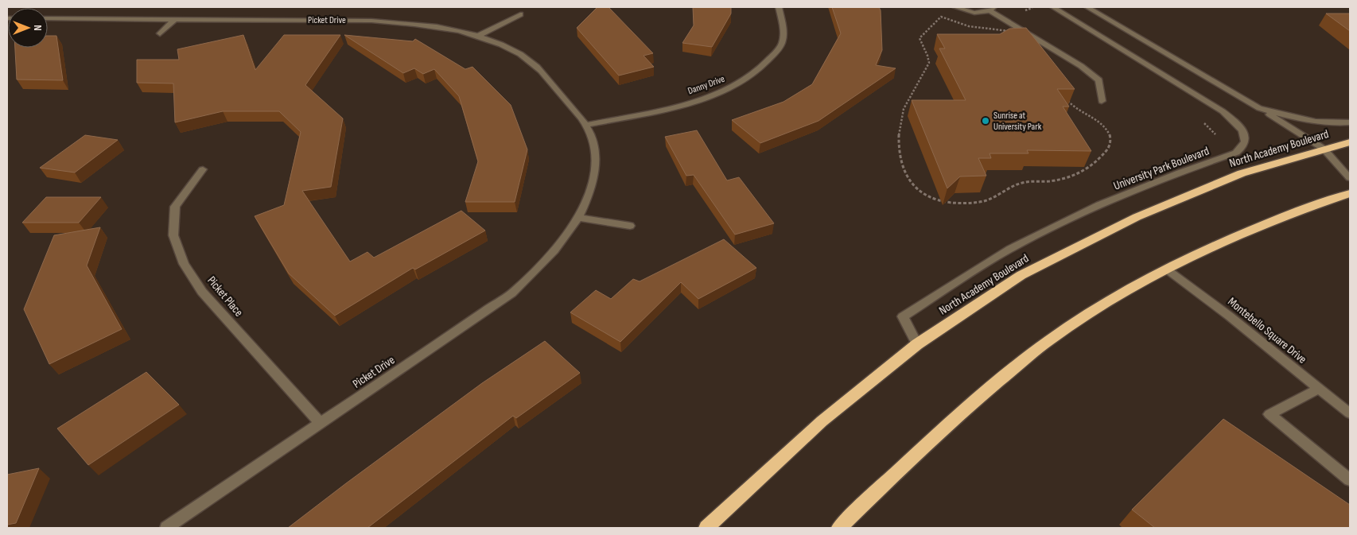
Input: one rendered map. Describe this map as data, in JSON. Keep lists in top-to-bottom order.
{
  "streets": {
    "highway": ["North Academy Boulevard"],
    "street": [
      "Picket Drive",
      "Danny Drive",
      "University Park Boulevard",
      "Picket Place",
      "Montebello Square Drive"
    ]
  },
  "crossings": [
    ["Picket Drive", "Danny Drive"],
    ["Picket Drive", "Picket Place"],
    ["North Academy Boulevard", "University Park Boulevard"]
  ],
  "places": ["Sunrise at University Park"],
  "north": "right"
}
